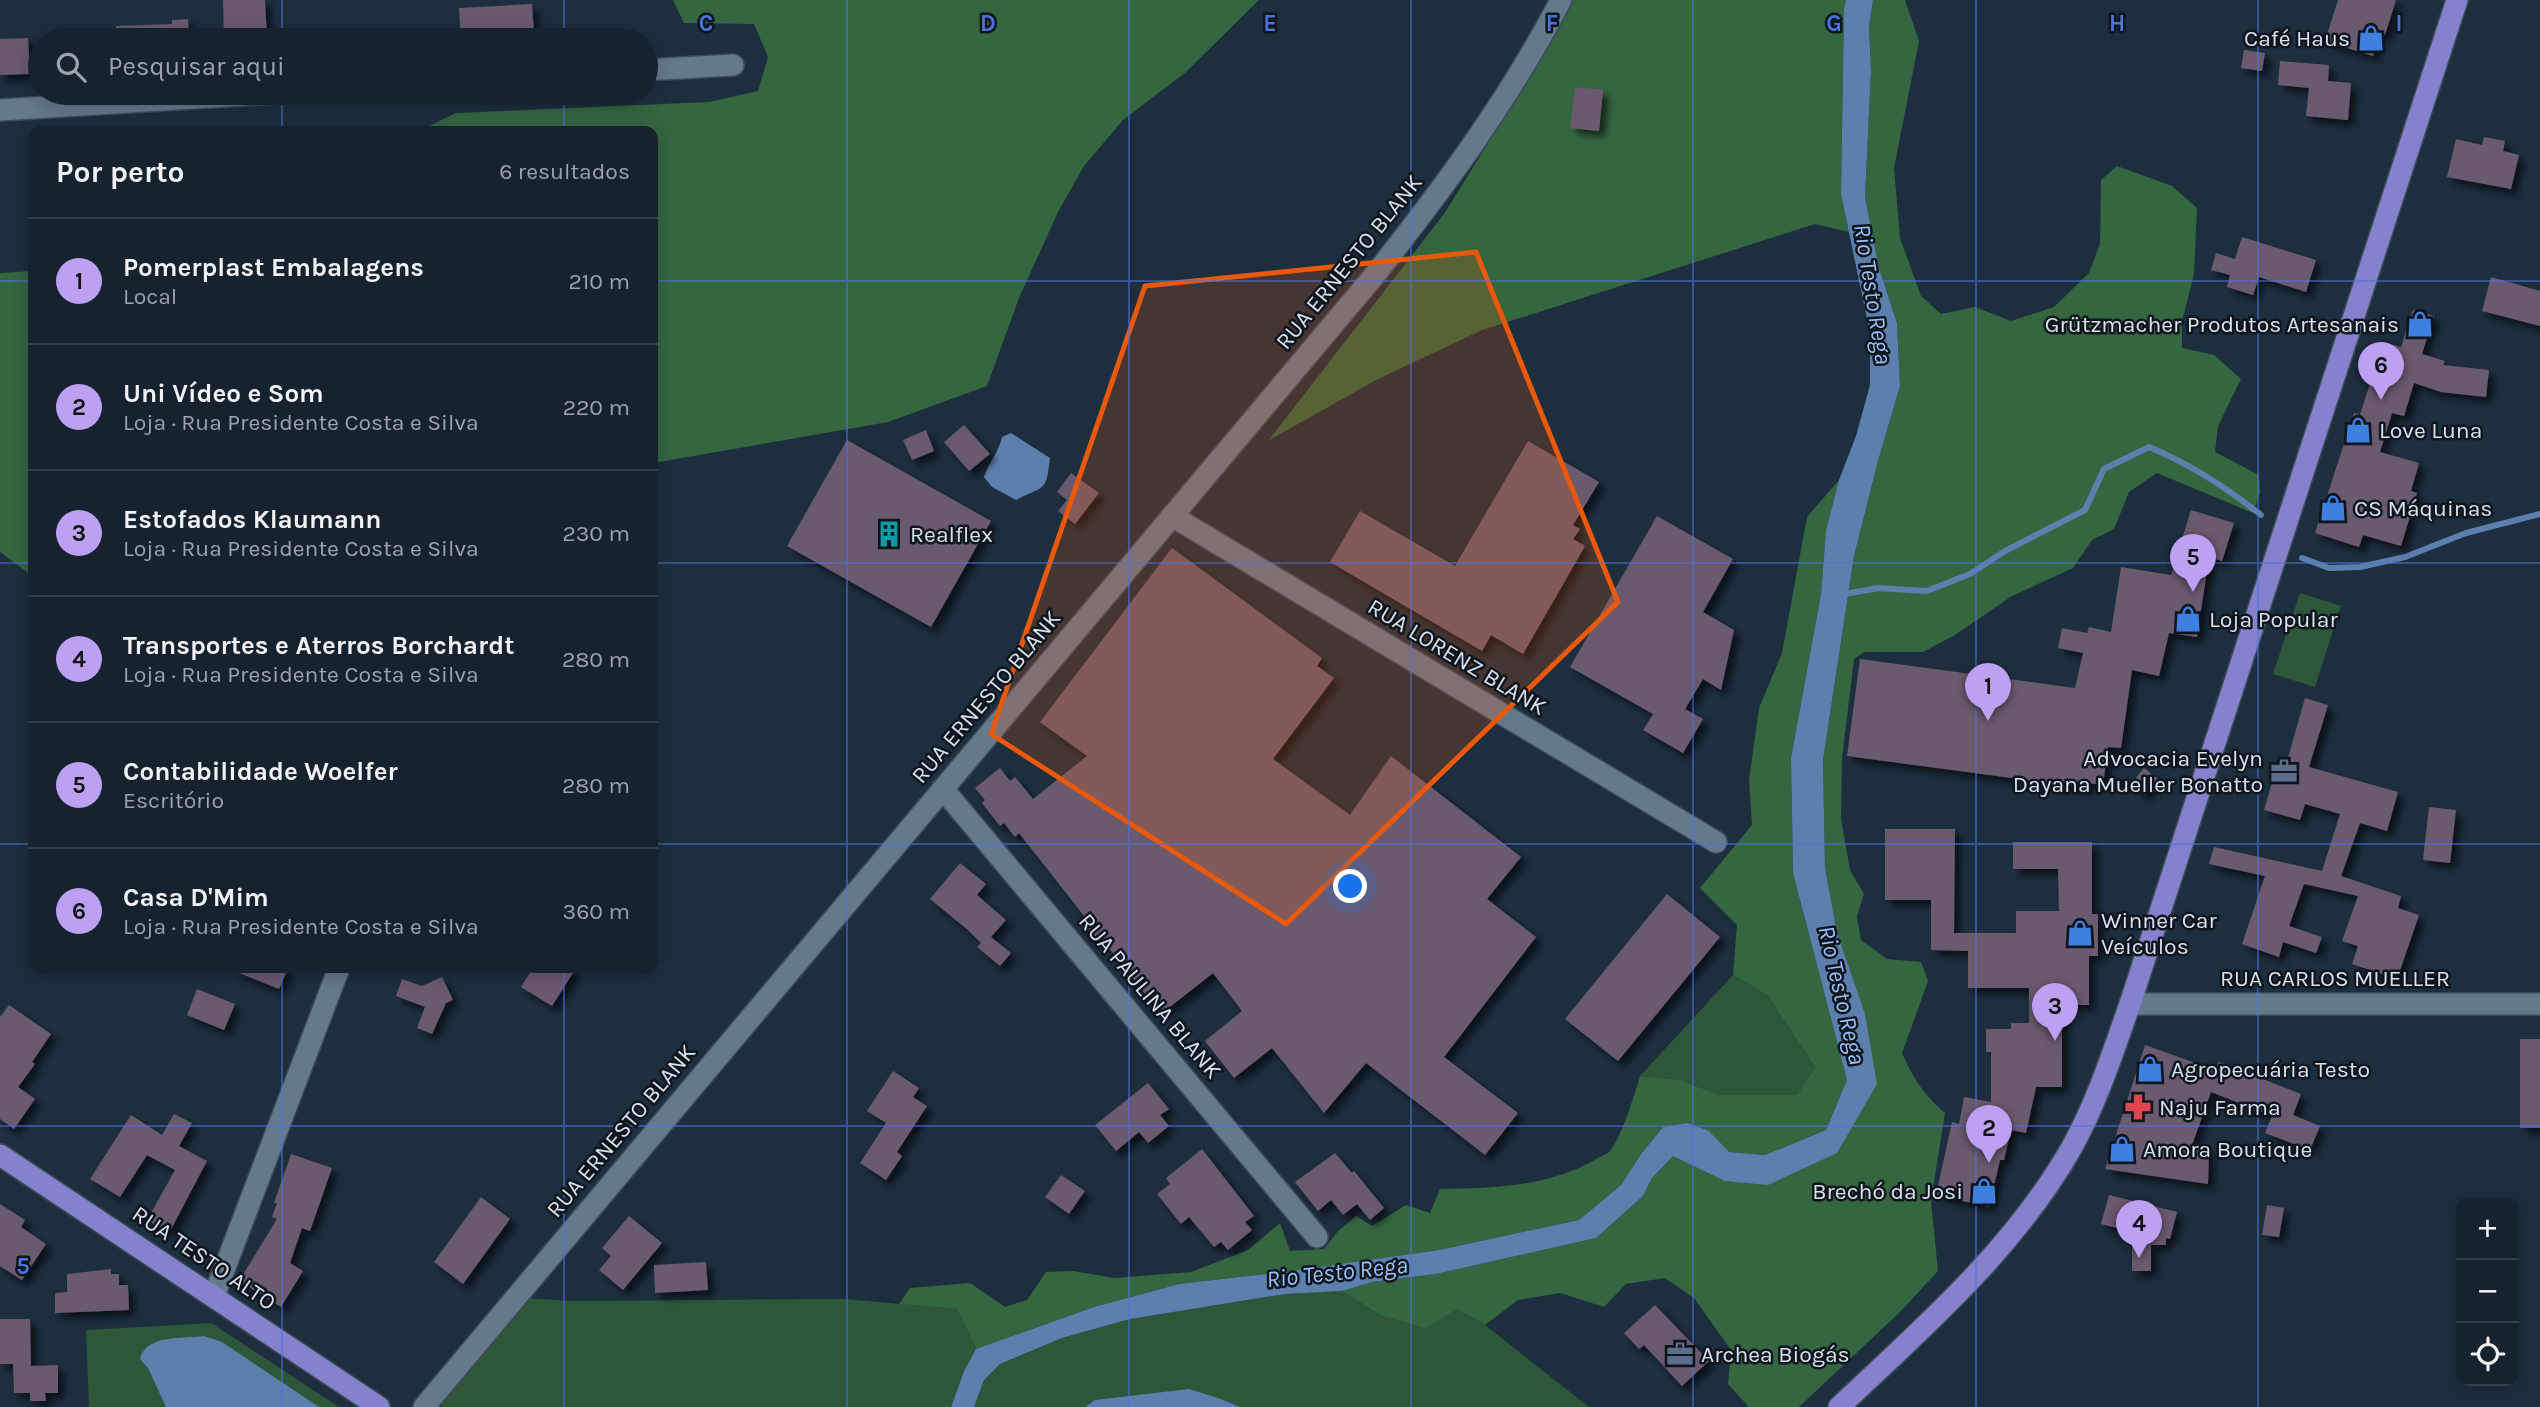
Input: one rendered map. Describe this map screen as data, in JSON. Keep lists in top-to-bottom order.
{
  "streets": {
    "main road": ["RUA TESTO ALTO"],
    "street": [
      "RUA ERNESTO BLANK",
      "RUA LORENZ BLANK",
      "RUA CARLOS MUELLER",
      "RUA PAULINA BLANK"
    ]
  },
  "crossings": [
    ["RUA ERNESTO BLANK", "RUA LORENZ BLANK"],
    ["RUA ERNESTO BLANK", "RUA PAULINA BLANK"]
  ],
  "water": ["Rio Testo Rega"],
  "places": {
    "shop": [
      "Café Haus",
      "Grützmacher Produtos Artesanais",
      "Love Luna",
      "CS Máquinas",
      "Loja Popular",
      "Winner Car Veículos",
      "Agropecuária Testo",
      "Amora Boutique",
      "Brechó da Josi"
    ],
    "building": ["Realflex"],
    "office": ["Advocacia Evelyn Dayana Mueller Bonatto", "Archea Biogás"],
    "pharmacy": ["Naju Farma"]
  },
  "page": {
    "search": "Pesquisar aqui",
    "heading": ["Por perto", "6 resultados"],
    "list": [
      {
        "mark": "1",
        "name": "Pomerplast Embalagens",
        "note": "Local",
        "value": "210 m"
      },
      {
        "mark": "2",
        "name": "Uni Vídeo e Som",
        "note": "Loja · Rua Presidente Costa e Silva",
        "value": "220 m"
      },
      {
        "mark": "3",
        "name": "Estofados Klaumann",
        "note": "Loja · Rua Presidente Costa e Silva",
        "value": "230 m"
      },
      {
        "mark": "4",
        "name": "Transportes e Aterros Borchardt",
        "note": "Loja · Rua Presidente Costa e Silva",
        "value": "280 m"
      },
      {
        "mark": "5",
        "name": "Contabilidade Woelfer",
        "note": "Escritório",
        "value": "280 m"
      },
      {
        "mark": "6",
        "name": "Casa D'Mim",
        "note": "Loja · Rua Presidente Costa e Silva",
        "value": "360 m"
      }
    ],
    "pins": [
      "6",
      "5",
      "1",
      "3",
      "2",
      "4"
    ],
    "map_buttons": ["+", "−"]
  },
  "grid": {
    "columns": [
      "C",
      "D",
      "E",
      "F",
      "G",
      "H",
      "I"
    ],
    "rows": ["5"]
  }
}
